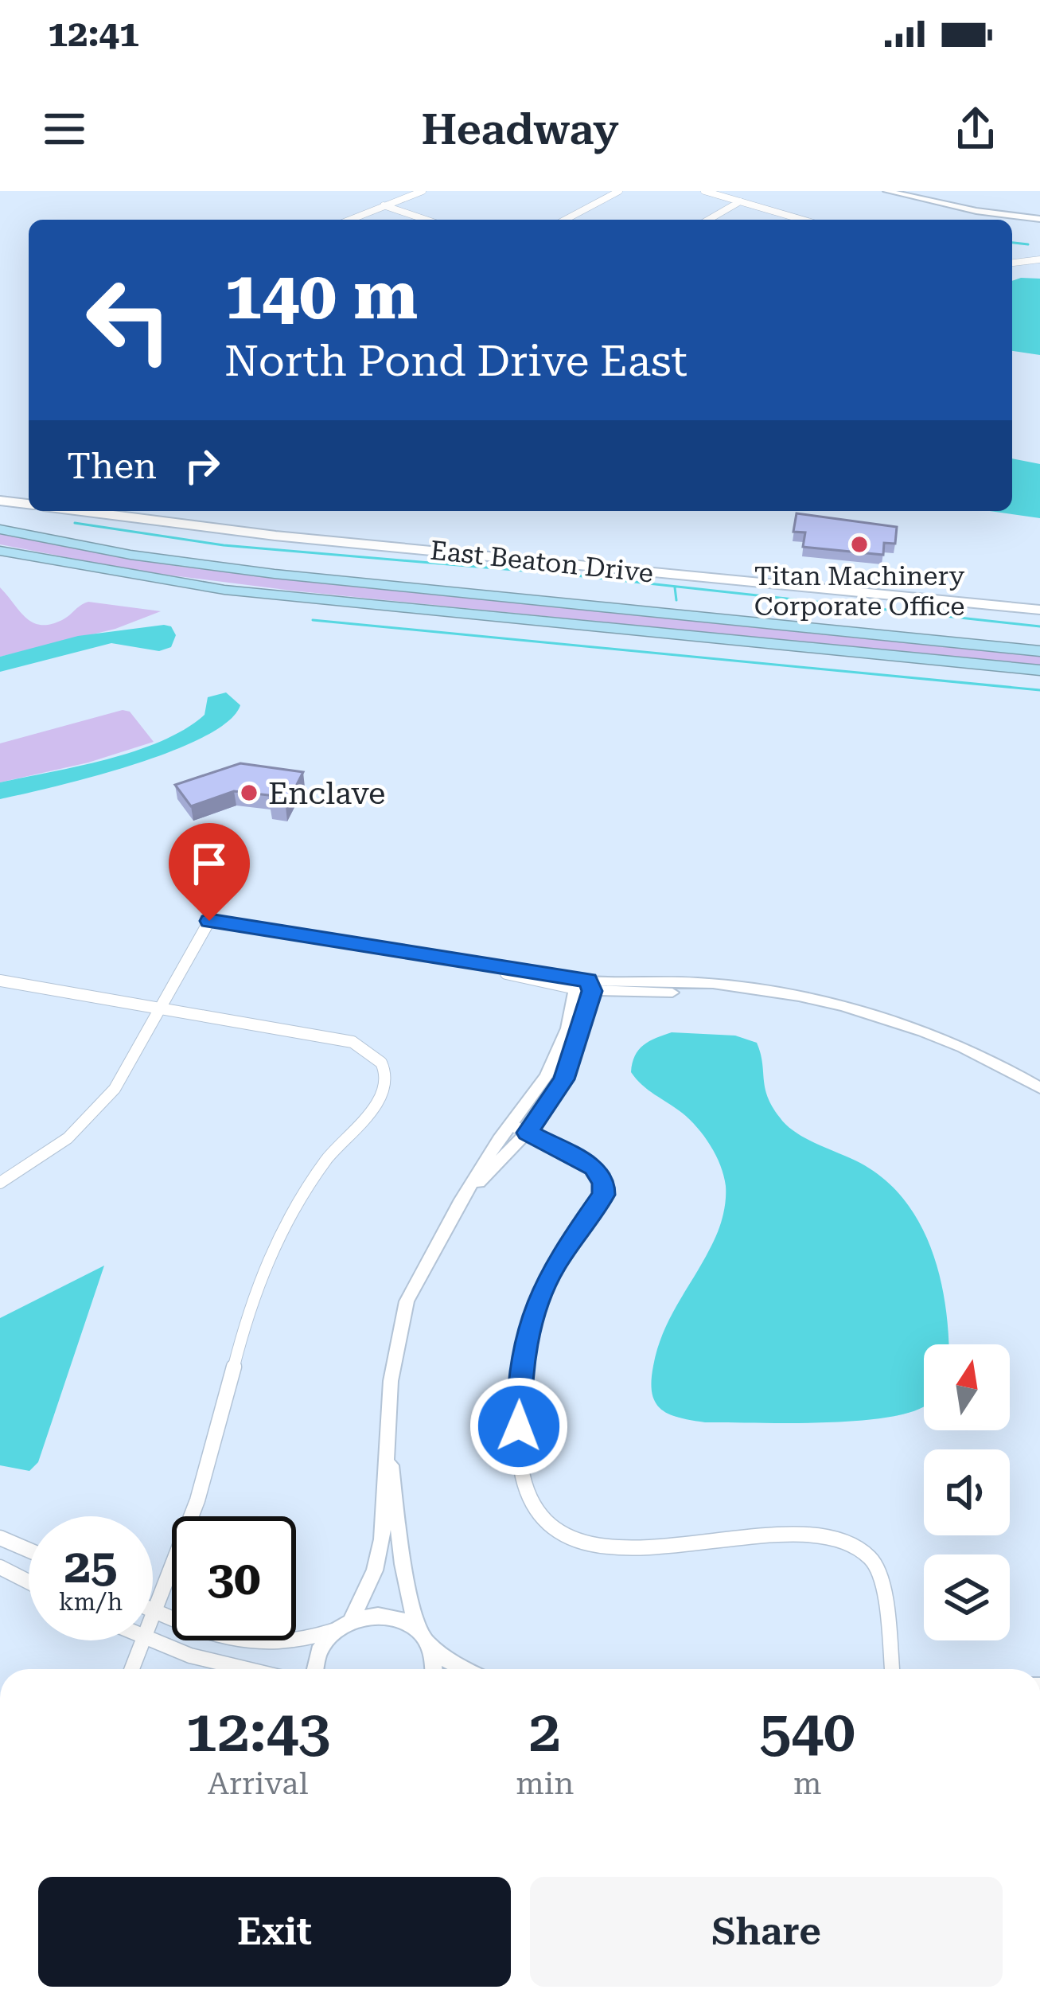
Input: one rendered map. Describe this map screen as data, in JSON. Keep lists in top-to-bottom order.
{
  "streets": {
    "street": ["East Beaton Drive"]
  },
  "places": ["Titan Machinery Corporate Office", "Enclave"],
  "north": "top",
  "page": {
    "status": "12:41",
    "header": "Headway",
    "turn": ["140 m", "North Pond Drive East"],
    "then": "Then",
    "speed": "25 km/h",
    "limit": "30",
    "eta": [
      "12:43",
      "Arrival",
      "2",
      "min",
      "540",
      "m"
    ],
    "buttons": ["Exit", "Share"]
  }
}
